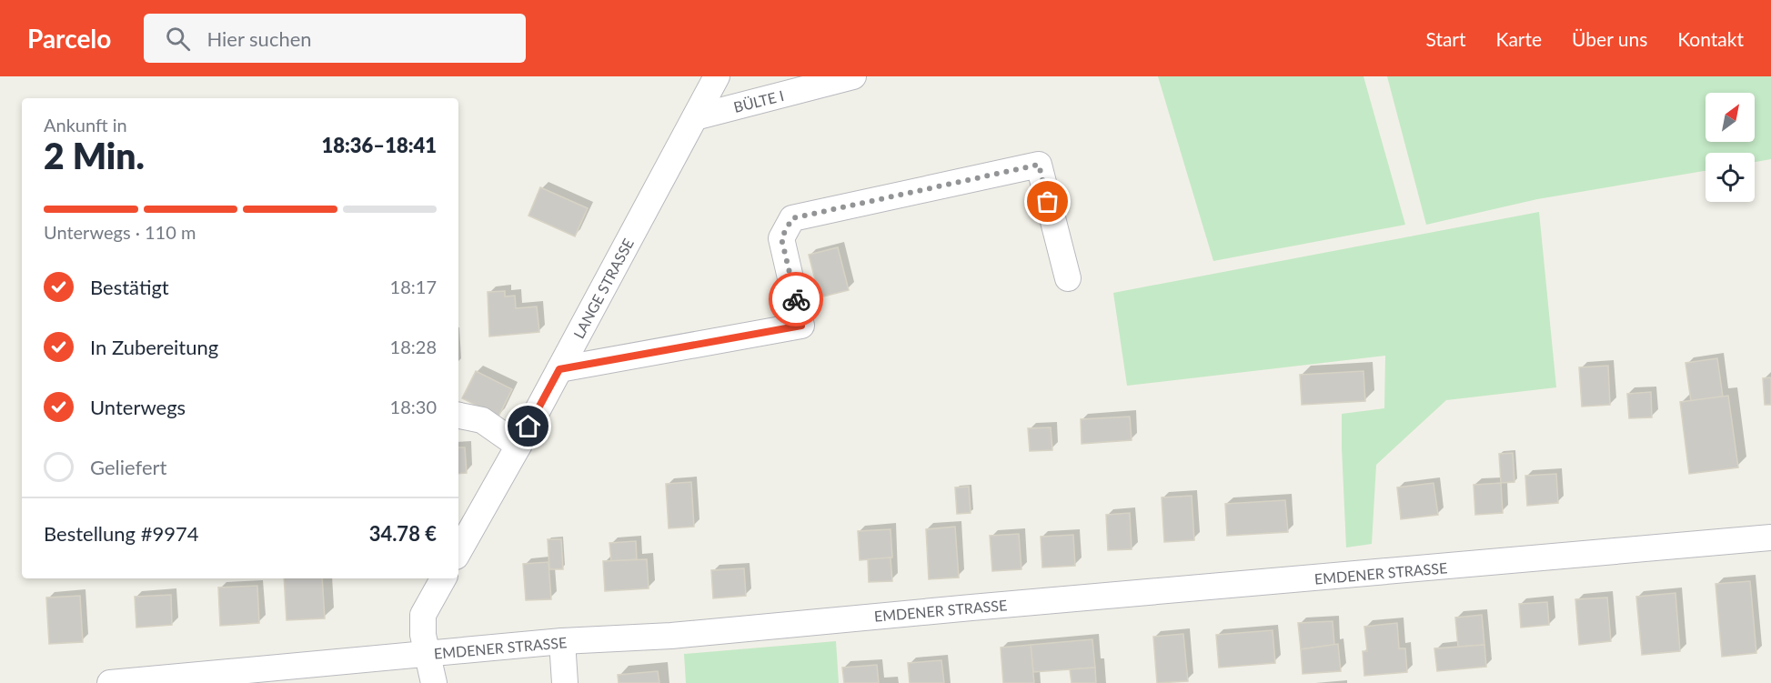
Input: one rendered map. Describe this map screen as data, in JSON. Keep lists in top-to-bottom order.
{
  "streets": {
    "street": ["BÜLTE I", "LANGE STRASSE", "EMDENER STRASSE"]
  },
  "crossings": [
    ["BÜLTE I", "LANGE STRASSE"]
  ],
  "north": "top right",
  "page": {
    "header": "Parcelo",
    "search": "Hier suchen",
    "nav": [
      "Start",
      "Karte",
      "Über uns",
      "Kontakt"
    ],
    "heading": ["2 Min.", "Ankunft in", "18:36–18:41"],
    "panel": ["Bestellung #9974", "34.78 €"],
    "bar": "Unterwegs · 110 m",
    "list": [
      ["Bestätigt", "18:17"],
      ["In Zubereitung", "18:28"],
      ["Unterwegs", "18:30"],
      "Geliefert"
    ]
  }
}
